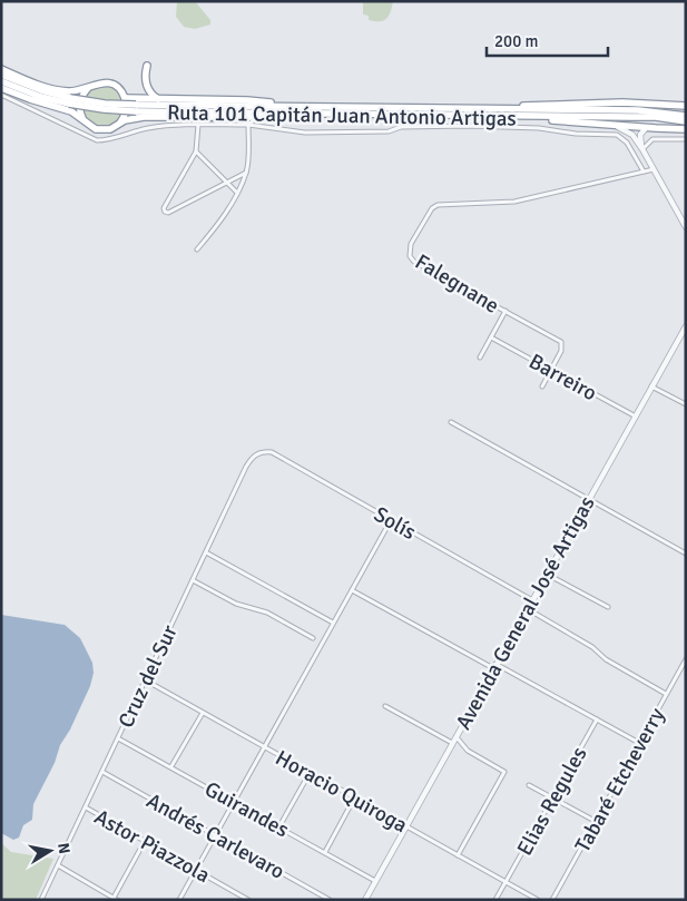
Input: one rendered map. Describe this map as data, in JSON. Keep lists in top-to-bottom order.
{
  "streets": {
    "highway": ["Ruta 101 Capitán Juan Antonio Artigas"],
    "street": [
      "Falegnane",
      "Barreiro",
      "Solís",
      "Avenida General José Artigas",
      "Cruz del Sur",
      "Tabaré Etcheverry",
      "Horacio Quiroga",
      "Elias Regules",
      "Guirandes",
      "Andrés Carlevaro",
      "Astor Piazzola"
    ]
  },
  "crossings": [
    ["Falegnane", "Barreiro"],
    ["Barreiro", "Avenida General José Artigas"],
    ["Solís", "Avenida General José Artigas"],
    ["Solís", "Cruz del Sur"],
    ["Avenida General José Artigas", "Horacio Quiroga"],
    ["Avenida General José Artigas", "Guirandes"],
    ["Cruz del Sur", "Horacio Quiroga"],
    ["Cruz del Sur", "Guirandes"],
    ["Cruz del Sur", "Andrés Carlevaro"],
    ["Cruz del Sur", "Astor Piazzola"],
    ["Horacio Quiroga", "Elias Regules"]
  ],
  "scale_bar": "200 m",
  "north": "right"
}
